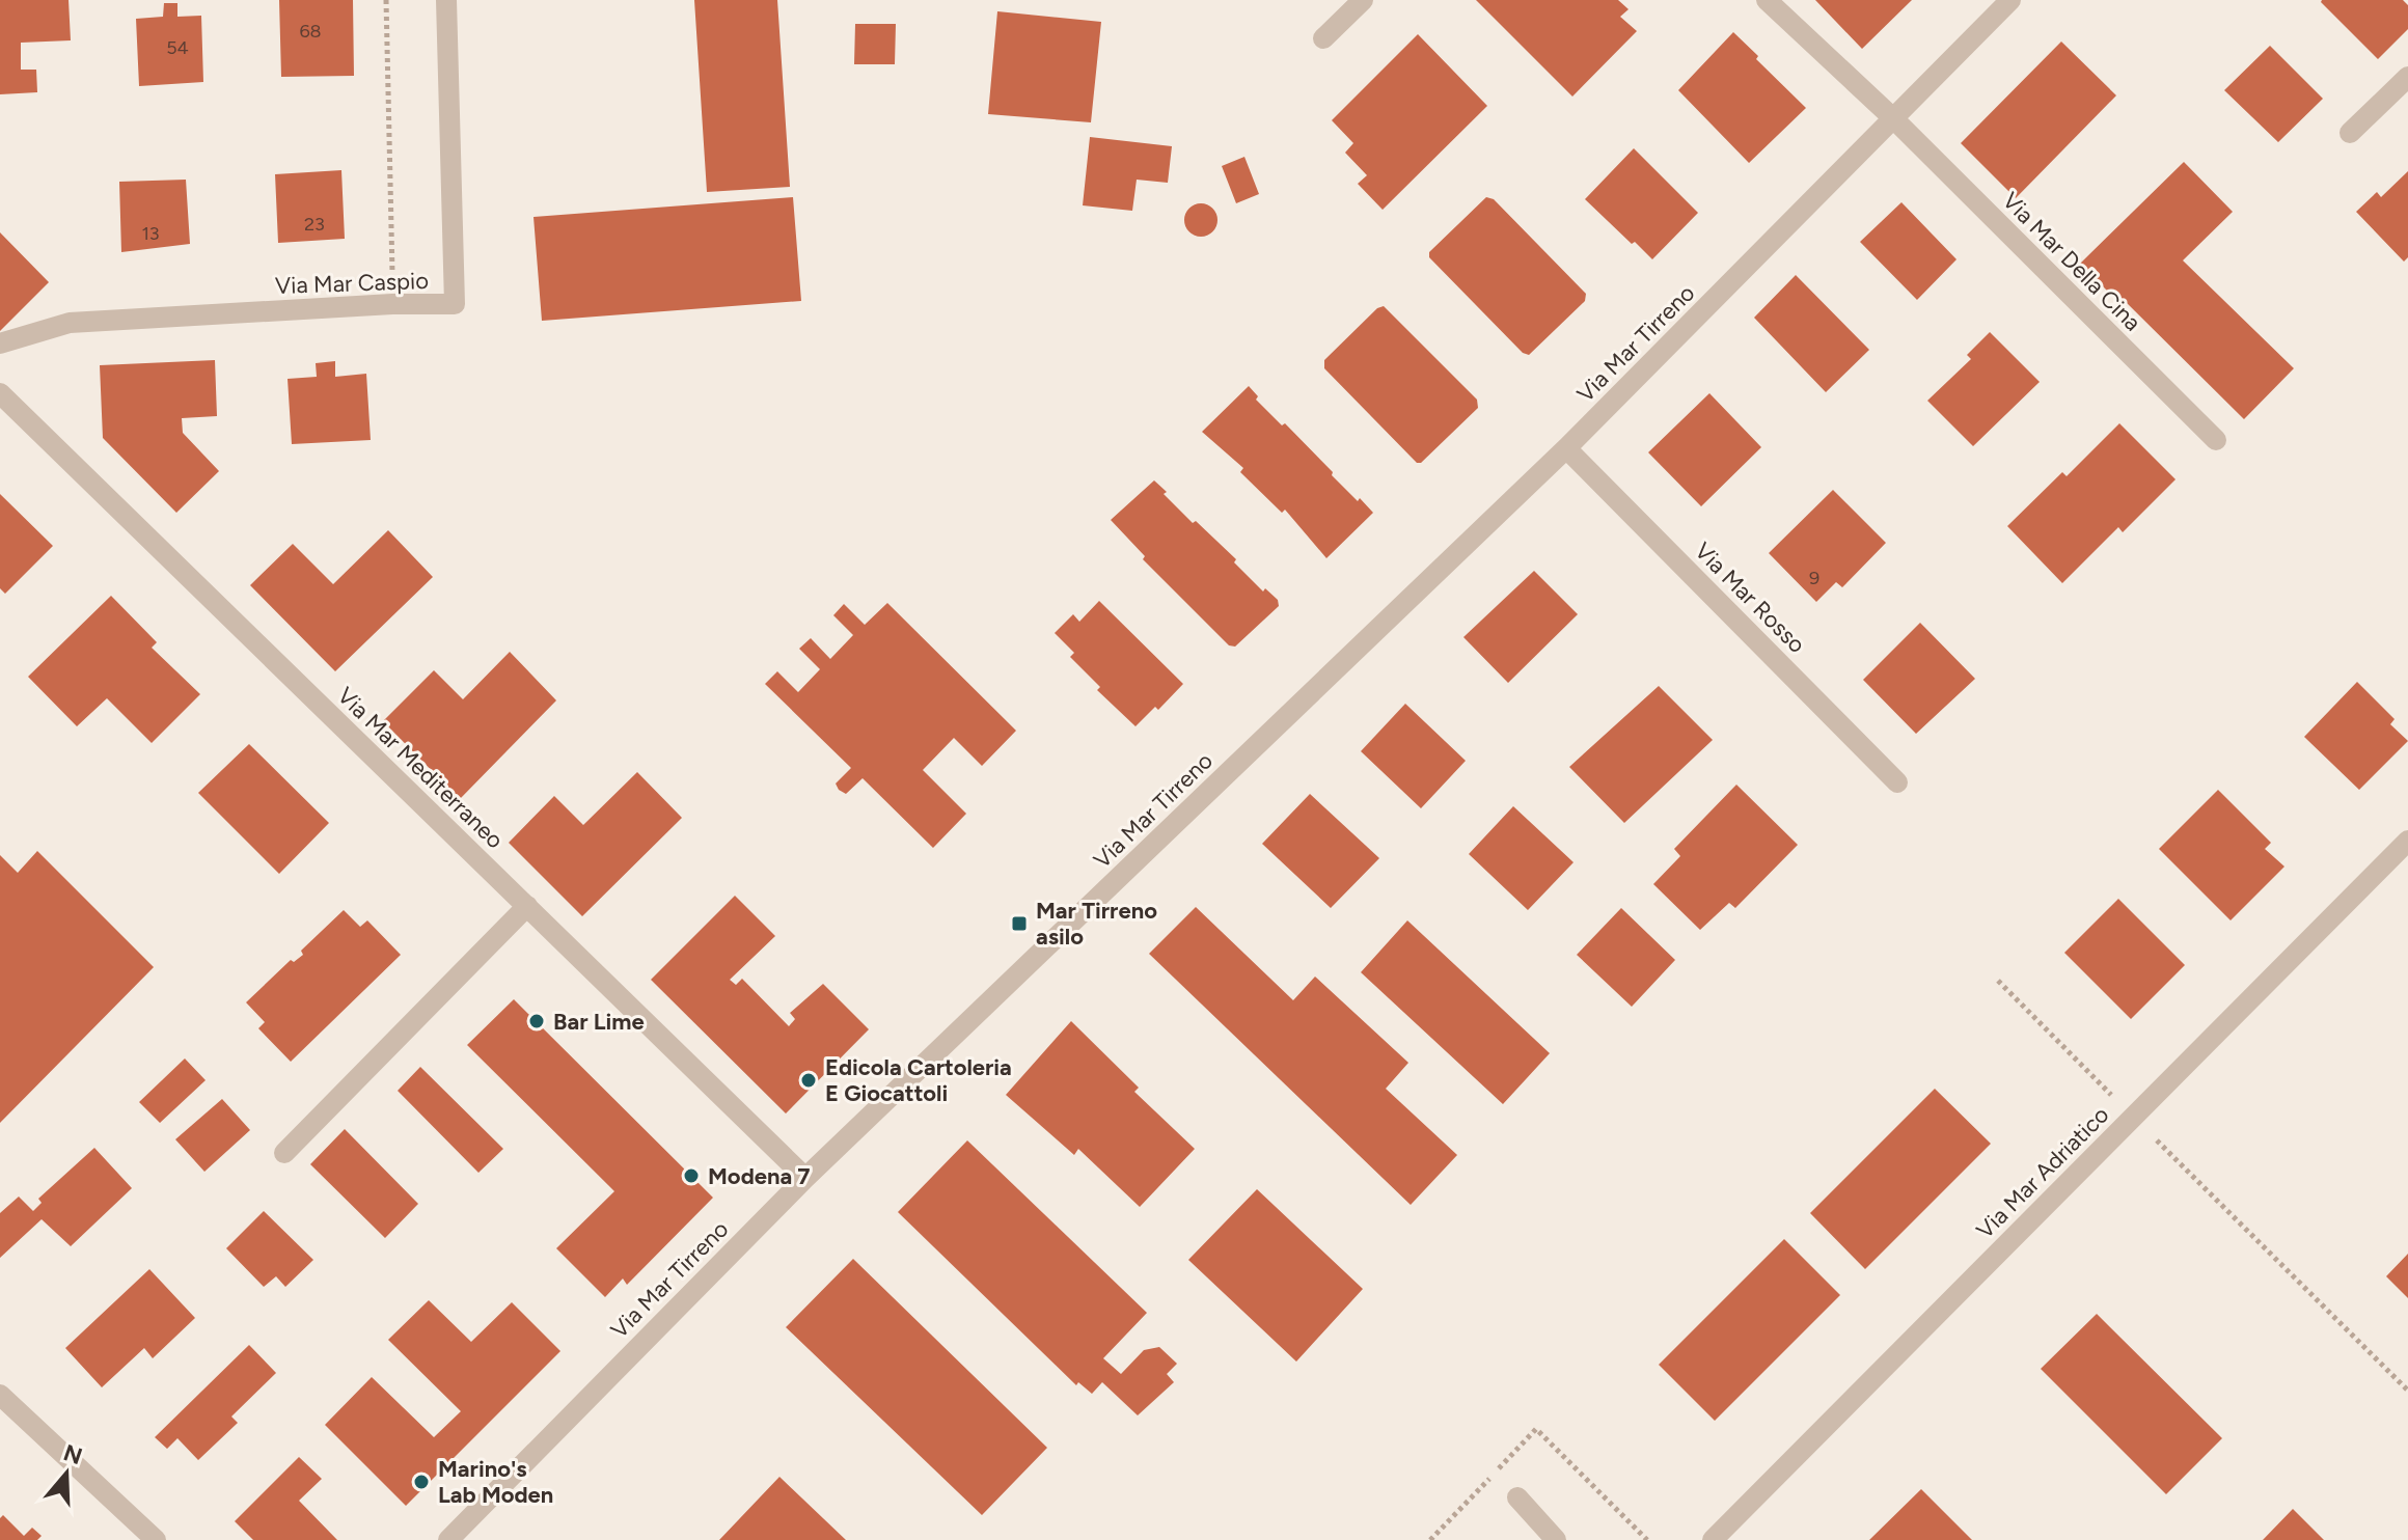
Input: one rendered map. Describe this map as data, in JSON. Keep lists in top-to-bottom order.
{
  "streets": {
    "street": [
      "Via Mar Della Cina",
      "Via Mar Caspio",
      "Via Mar Tirreno",
      "Via Mar Rosso",
      "Via Mar Mediterraneo",
      "Via Mar Adriatico"
    ]
  },
  "crossings": [
    ["Via Mar Della Cina", "Via Mar Tirreno"],
    ["Via Mar Tirreno", "Via Mar Rosso"],
    ["Via Mar Tirreno", "Via Mar Mediterraneo"]
  ],
  "places": {
    "transit": ["Mar Tirreno asilo"],
    "other": [
      "Bar Lime",
      "Edicola Cartoleria E Giocattoli",
      "Modena 7",
      "Marino's Lab Moden"
    ]
  },
  "house_numbers": [
    "68",
    "54",
    "23",
    "13",
    "9"
  ],
  "north": "top"
}
